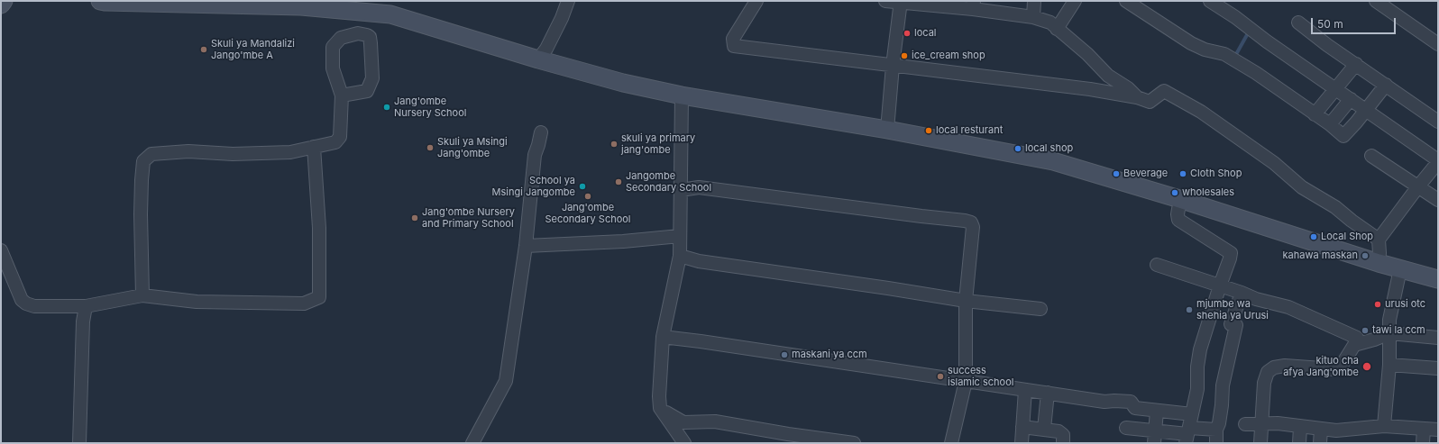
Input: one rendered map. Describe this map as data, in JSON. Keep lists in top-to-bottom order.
{
  "places": [
    "local",
    "Skuli ya Mandalizi Jango'mbe A",
    "ice_cream shop",
    "Jang'ombe Nursery School",
    "local resturant",
    "skuli ya primary jang'ombe",
    "Skuli ya Msingi Jang'ombe",
    "local shop",
    "Beverage",
    "Cloth Shop",
    "Jangombe Secondary School",
    "School ya Msingi Jangombe",
    "wholesales",
    "Jang'ombe Secondary School",
    "Jang'ombe Nursery and Primary School",
    "Local Shop",
    "kahawa maskan",
    "urusi otc",
    "mjumbe wa shehia ya Urusi",
    "tawi la ccm",
    "maskani ya ccm",
    "kituo cha afya Jang'ombe",
    "success islamic school"
  ],
  "scale_bar": "50 m"
}
